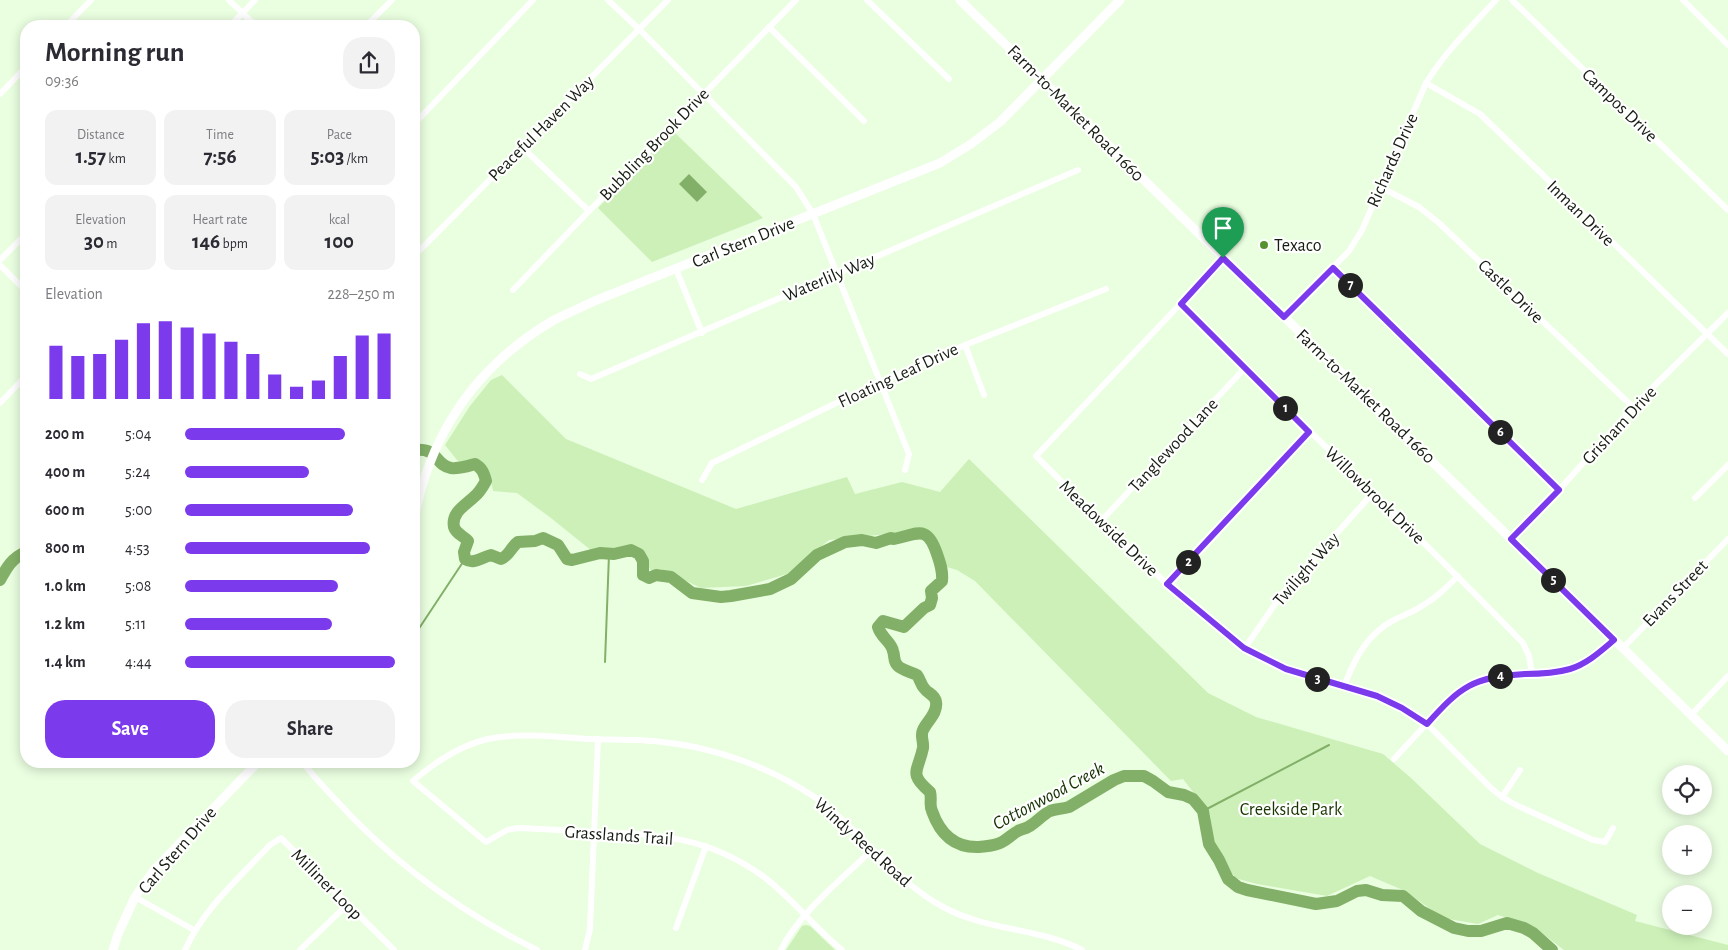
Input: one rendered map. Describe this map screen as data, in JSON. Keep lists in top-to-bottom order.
{
  "streets": {
    "street": [
      "Campos Drive",
      "Farm-to-Market Road 1660",
      "Peaceful Haven Way",
      "Bubbling Brook Drive",
      "Richards Drive",
      "Inman Drive",
      "Carl Stern Drive",
      "Waterlily Way",
      "Castle Drive",
      "Floating Leaf Drive",
      "Grisham Drive",
      "Tanglewood Lane",
      "Willowbrook Drive",
      "Meadowside Drive",
      "Twilight Way",
      "Evans Street",
      "Grasslands Trail",
      "Windy Reed Road",
      "Milliner Loop"
    ]
  },
  "crossings": [
    ["Farm-to-Market Road 1660", "Richards Drive"],
    ["Farm-to-Market Road 1660", "Carl Stern Drive"],
    ["Farm-to-Market Road 1660", "Grisham Drive"],
    ["Farm-to-Market Road 1660", "Meadowside Drive"],
    ["Farm-to-Market Road 1660", "Evans Street"],
    ["Richards Drive", "Inman Drive"],
    ["Richards Drive", "Castle Drive"],
    ["Inman Drive", "Grisham Drive"],
    ["Castle Drive", "Grisham Drive"],
    ["Tanglewood Lane", "Willowbrook Drive"],
    ["Tanglewood Lane", "Meadowside Drive"],
    ["Willowbrook Drive", "Meadowside Drive"],
    ["Willowbrook Drive", "Twilight Way"],
    ["Meadowside Drive", "Twilight Way"],
    ["Grasslands Trail", "Windy Reed Road"]
  ],
  "water": ["Cottonwood Creek"],
  "parks": ["Creekside Park"],
  "places": ["Texaco"],
  "page": {
    "heading": ["Morning run", "09:36"],
    "stats": [
      ["Distance", "1.57 km"],
      ["Time", "7:56"],
      ["Pace", "5:03 /km"],
      ["Elevation", "30 m"],
      ["Heart rate", "146 bpm"],
      ["kcal", "100"]
    ],
    "pins": [
      "7",
      "1",
      "6",
      "2",
      "5",
      "4",
      "3"
    ],
    "chart": ["Elevation", "228–250 m"],
    "list": [
      {
        "name": "200 m",
        "note": "5:04"
      },
      {
        "name": "400 m",
        "note": "5:24"
      },
      {
        "name": "600 m",
        "note": "5:00"
      },
      {
        "name": "800 m",
        "note": "4:53"
      },
      {
        "name": "1.0 km",
        "note": "5:08"
      },
      {
        "name": "1.2 km",
        "note": "5:11"
      },
      {
        "name": "1.4 km",
        "note": "4:44"
      }
    ],
    "buttons": ["Save", "Share"],
    "map_buttons": ["+", "−"]
  }
}
